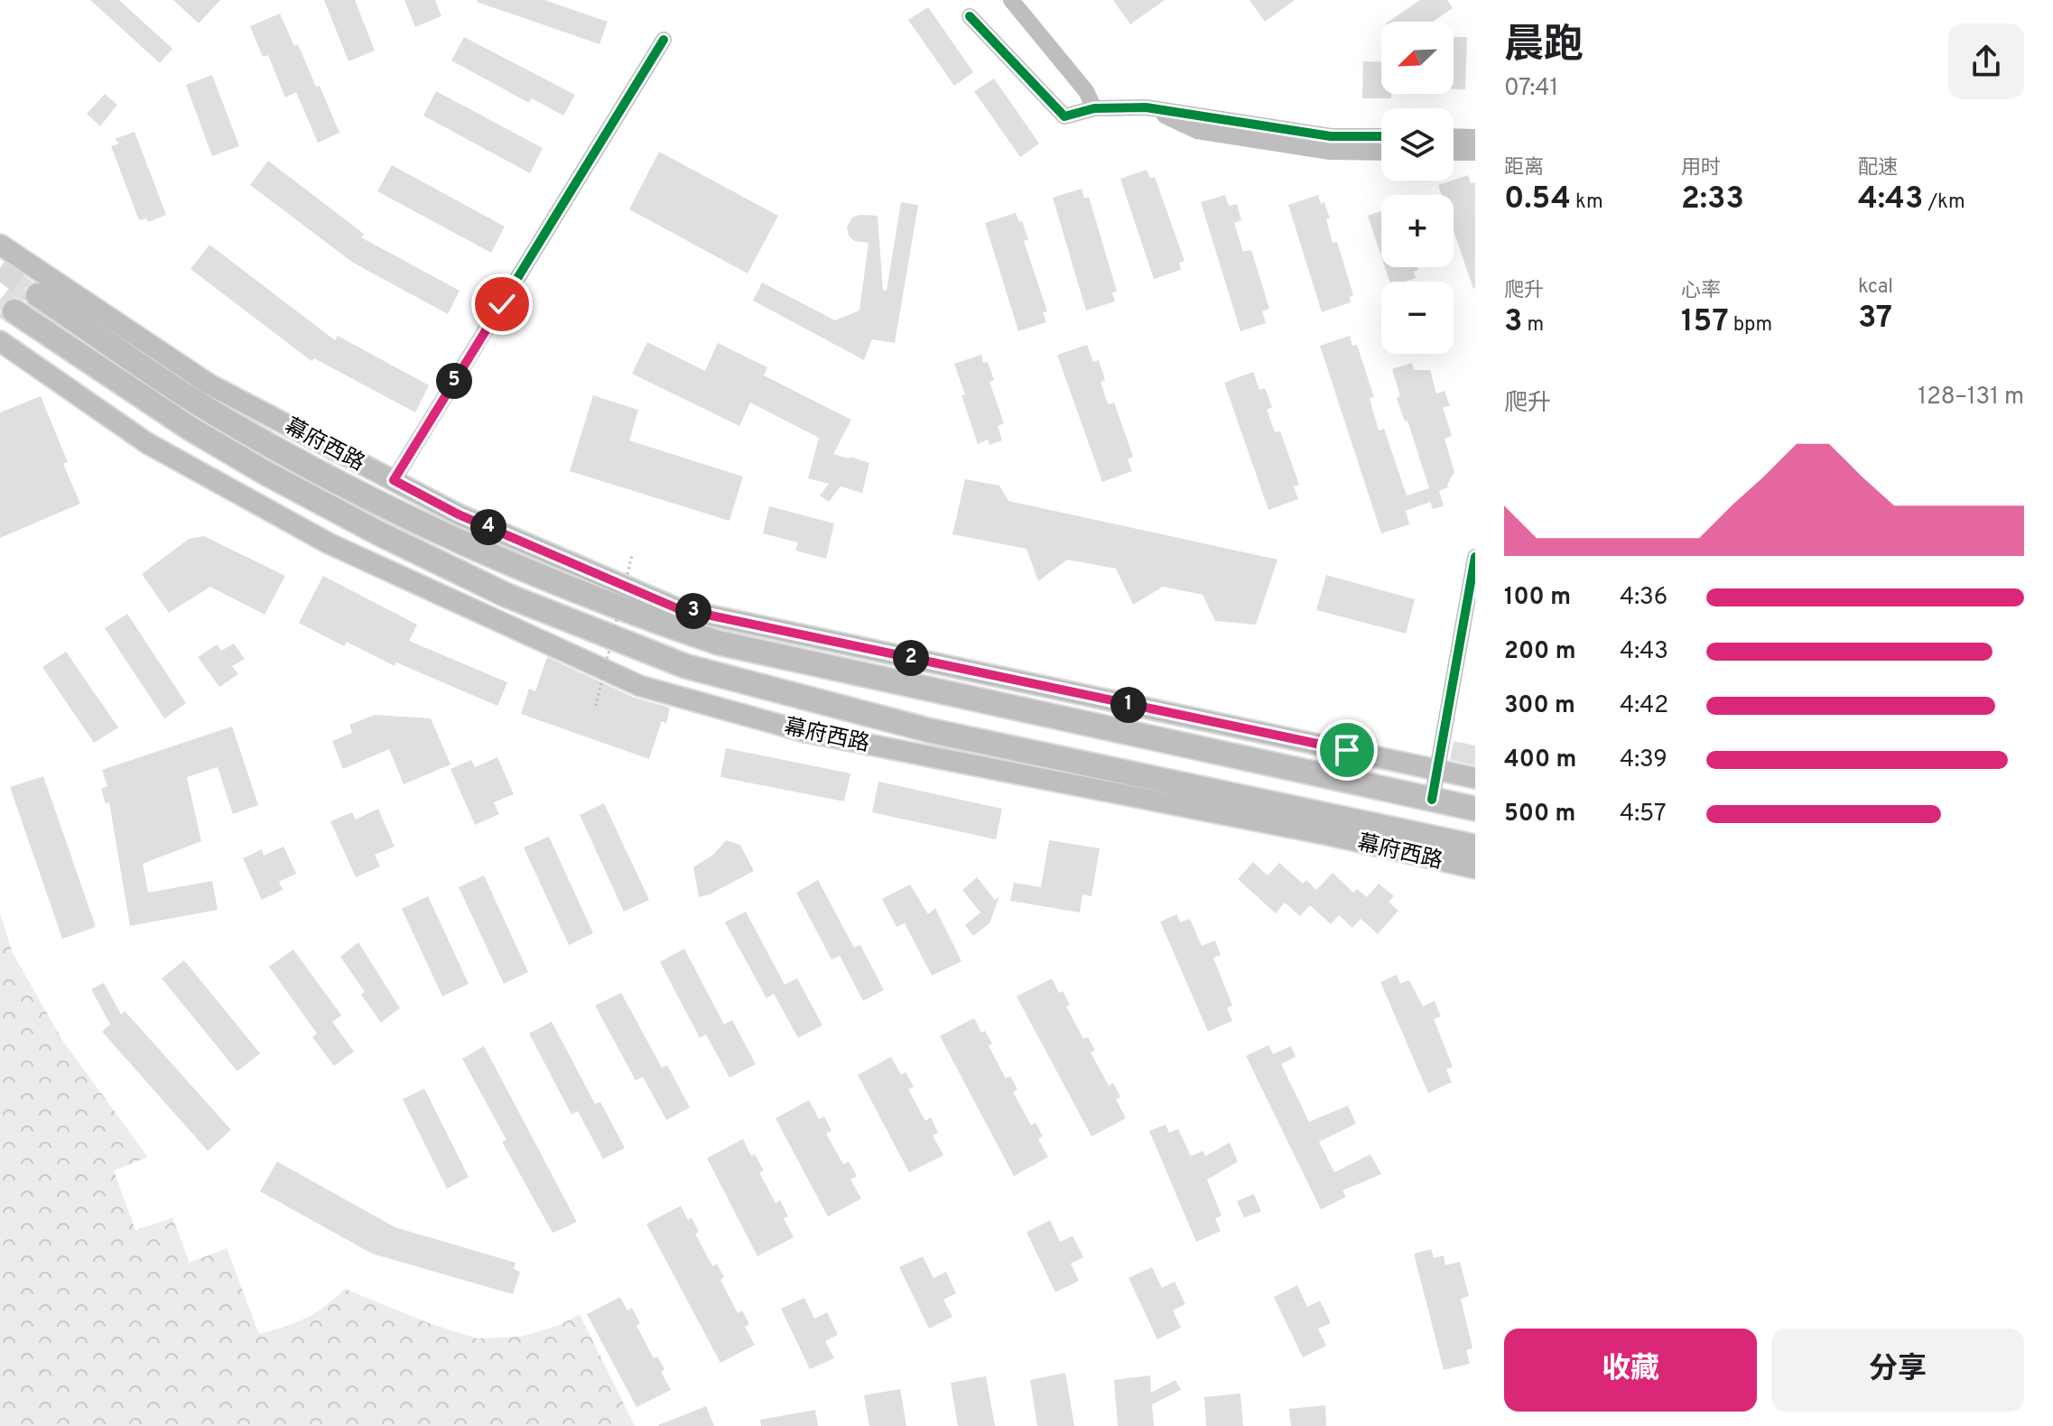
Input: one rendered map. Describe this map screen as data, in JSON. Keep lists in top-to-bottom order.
{
  "streets": {
    "highway": ["幕府西路"]
  },
  "north": "bottom left",
  "page": {
    "heading": ["晨跑", "07:41"],
    "map_buttons": ["+", "−"],
    "stats": [
      ["距离", "0.54 km"],
      ["用时", "2:33"],
      ["配速", "4:43 /km"],
      ["爬升", "3 m"],
      ["心率", "157 bpm"],
      ["kcal", "37"]
    ],
    "pins": [
      "5",
      "4",
      "3",
      "2",
      "1"
    ],
    "chart": ["爬升", "128–131 m"],
    "list": [
      {
        "name": "100 m",
        "note": "4:36"
      },
      {
        "name": "200 m",
        "note": "4:43"
      },
      {
        "name": "300 m",
        "note": "4:42"
      },
      {
        "name": "400 m",
        "note": "4:39"
      },
      {
        "name": "500 m",
        "note": "4:57"
      }
    ],
    "buttons": ["收藏", "分享"]
  }
}
